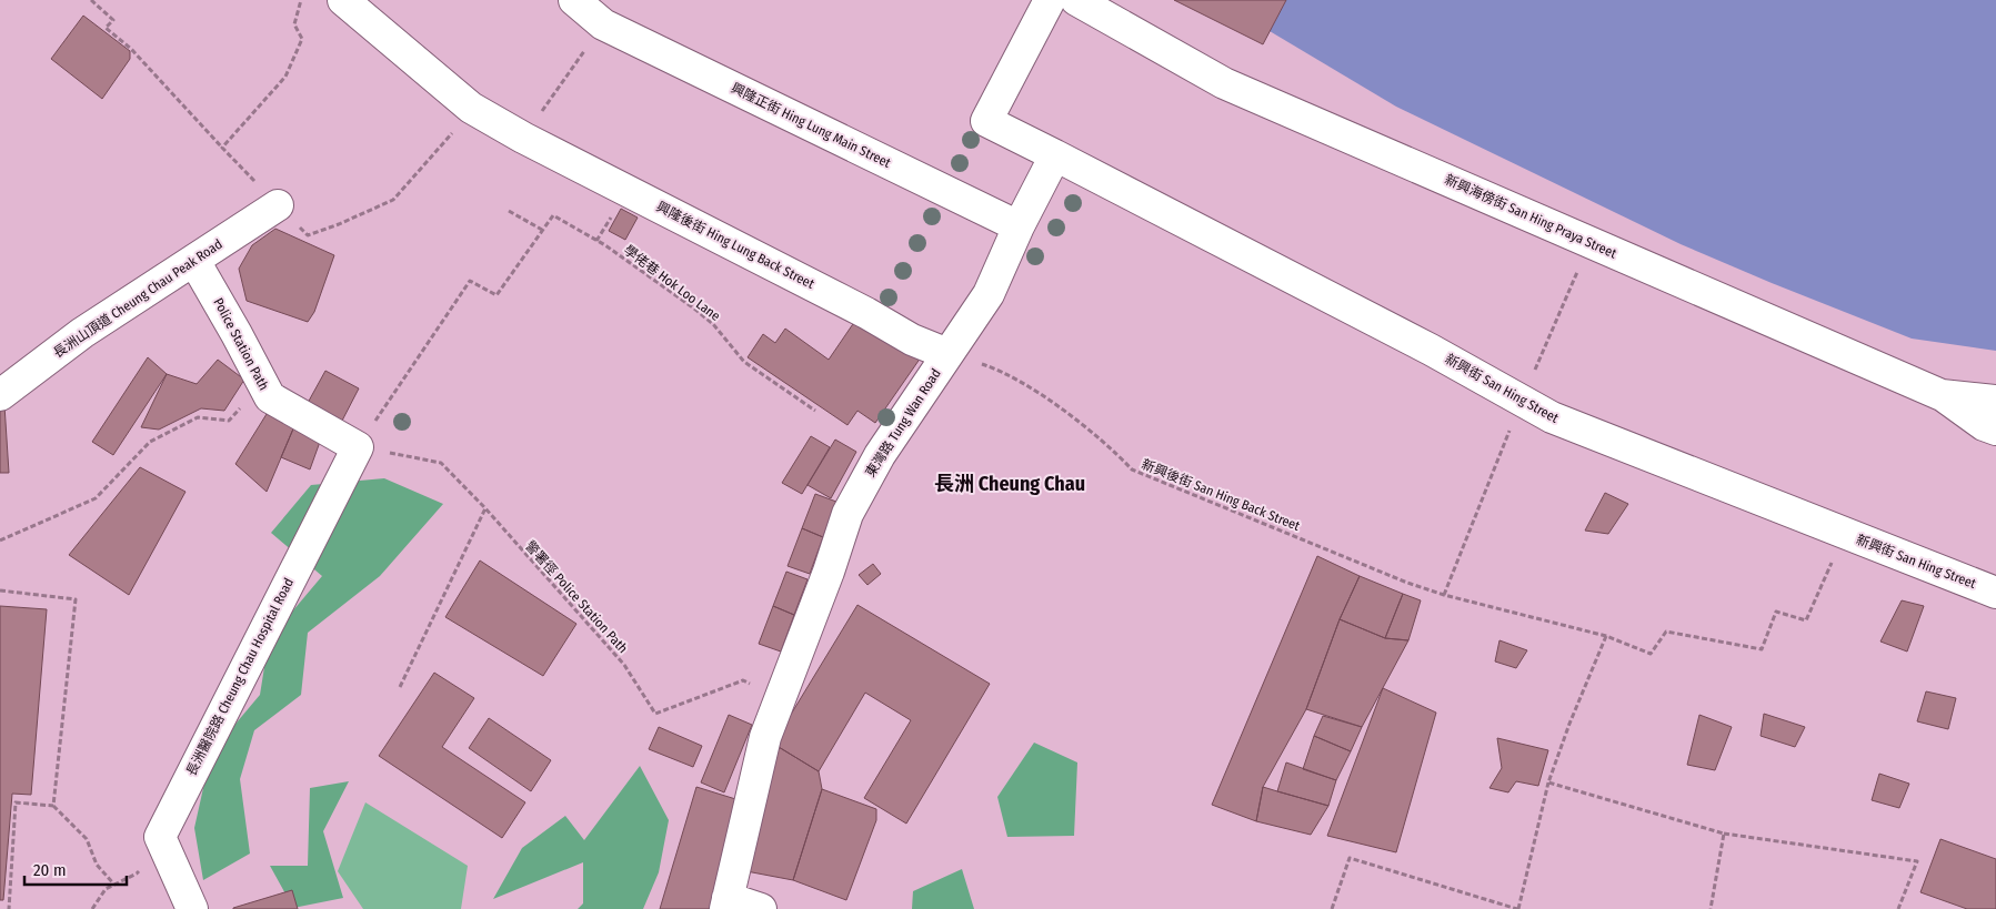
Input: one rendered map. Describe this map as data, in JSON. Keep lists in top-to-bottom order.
{
  "streets": {
    "street": [
      "興隆正街 Hing Lung Main Street",
      "新興海傍街 San Hing Praya Street",
      "興隆後街 Hing Lung Back Street",
      "長洲山頂道 Cheung Chau Peak Road",
      "Police Station Path",
      "新興街 San Hing Street",
      "東灣路 Tung Wan Road",
      "長洲醫院路 Cheung Chau Hospital Road"
    ],
    "path": ["學佬巷 Hok Loo Lane", "新興後街 San Hing Back Street", "警署徑 Police Station Path"]
  },
  "crossings": [
    ["興隆正街 Hing Lung Main Street", "東灣路 Tung Wan Road"],
    ["興隆後街 Hing Lung Back Street", "東灣路 Tung Wan Road"],
    ["興隆後街 Hing Lung Back Street", "新興後街 San Hing Back Street"],
    ["長洲山頂道 Cheung Chau Peak Road", "Police Station Path"],
    ["Police Station Path", "警署徑 Police Station Path"],
    ["Police Station Path", "長洲醫院路 Cheung Chau Hospital Road"],
    ["新興街 San Hing Street", "東灣路 Tung Wan Road"],
    ["新興街 San Hing Street", "新興後街 San Hing Back Street"],
    ["東灣路 Tung Wan Road", "新興後街 San Hing Back Street"],
    ["東灣路 Tung Wan Road", "警署徑 Police Station Path"],
    ["警署徑 Police Station Path", "長洲醫院路 Cheung Chau Hospital Road"]
  ],
  "districts": ["長洲 Cheung Chau"],
  "scale_bar": "20 m"
}
